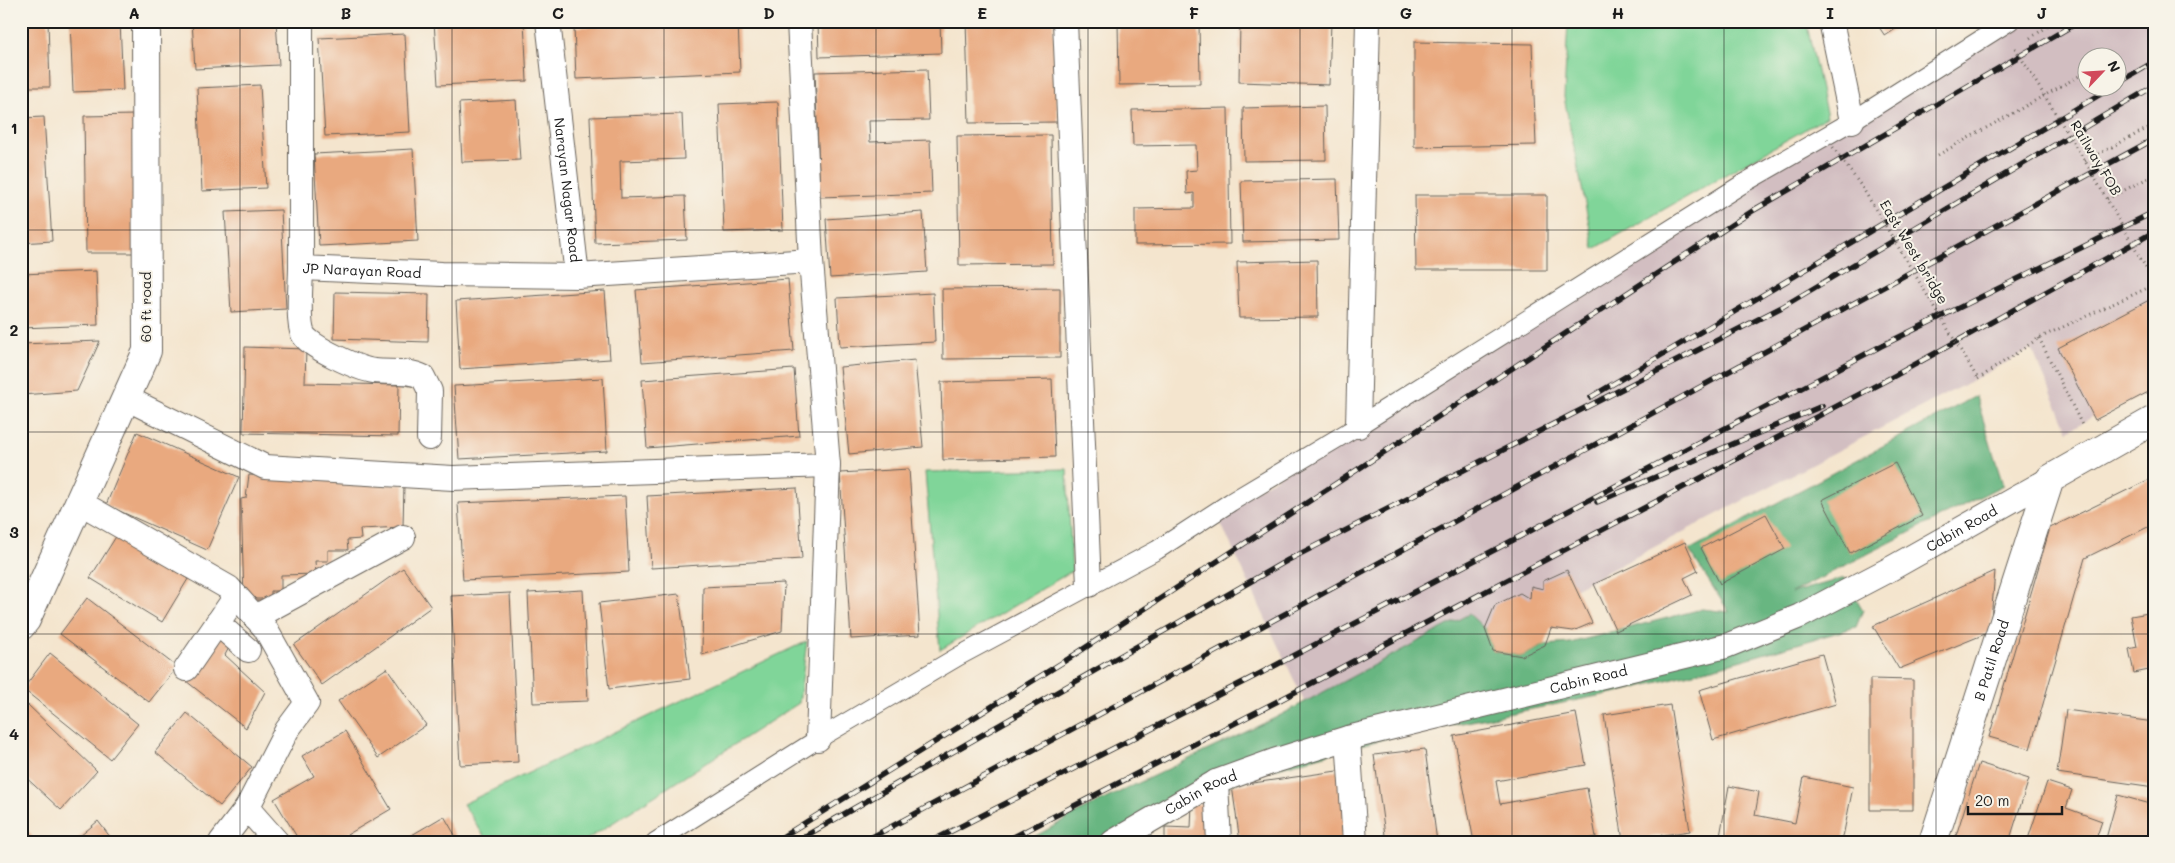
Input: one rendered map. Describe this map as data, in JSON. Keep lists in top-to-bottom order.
{
  "streets": {
    "street": [
      "Narayan Nagar Road",
      "JP Narayan Road",
      "60 ft road",
      "Cabin Road",
      "B Patil Road"
    ],
    "path": ["Railway FOB", "East West bridge"]
  },
  "crossings": [
    ["Narayan Nagar Road", "JP Narayan Road"],
    ["Cabin Road", "B Patil Road"]
  ],
  "scale_bar": "20 m",
  "north": "top right",
  "grid": {
    "columns": [
      "A",
      "B",
      "C",
      "D",
      "E",
      "F",
      "G",
      "H",
      "I",
      "J"
    ],
    "rows": [
      "1",
      "2",
      "3",
      "4"
    ]
  }
}
